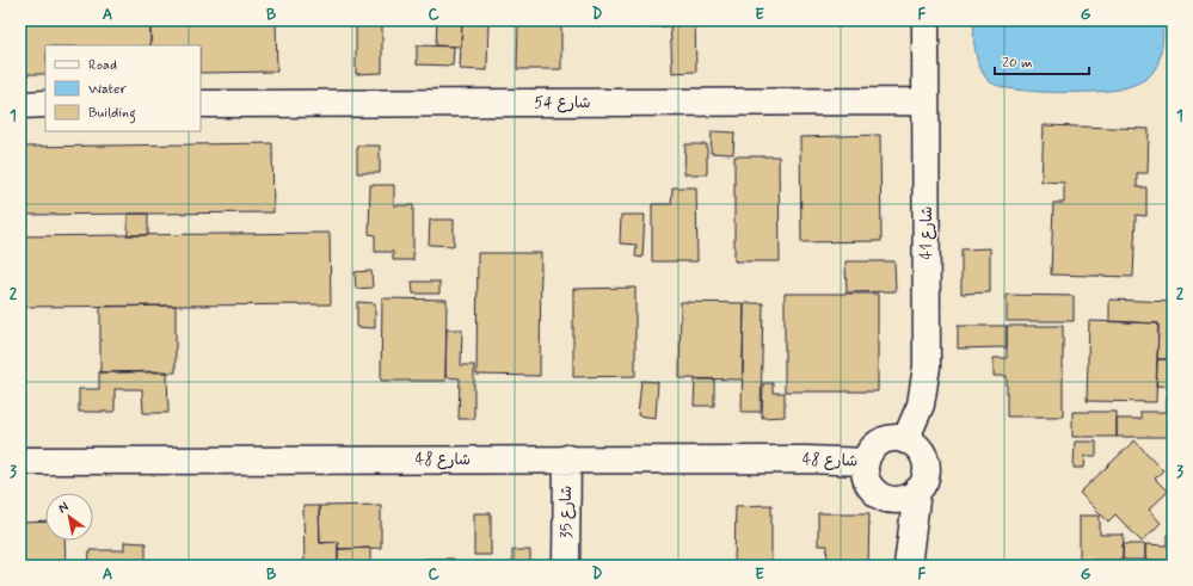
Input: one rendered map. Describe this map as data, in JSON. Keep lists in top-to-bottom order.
{
  "streets": {
    "street": [
      "شارع 54",
      "شارع 41",
      "شارع 48",
      "شارع 35"
    ]
  },
  "crossings": [
    ["شارع 54", "شارع 41"],
    ["شارع 41", "شارع 48"],
    ["شارع 48", "شارع 35"]
  ],
  "legend": ["Road", "Water", "Building"],
  "scale_bar": "20 m",
  "north": "top left",
  "grid": {
    "columns": [
      "A",
      "B",
      "C",
      "D",
      "E",
      "F",
      "G"
    ],
    "rows": ["1", "2", "3"]
  }
}
